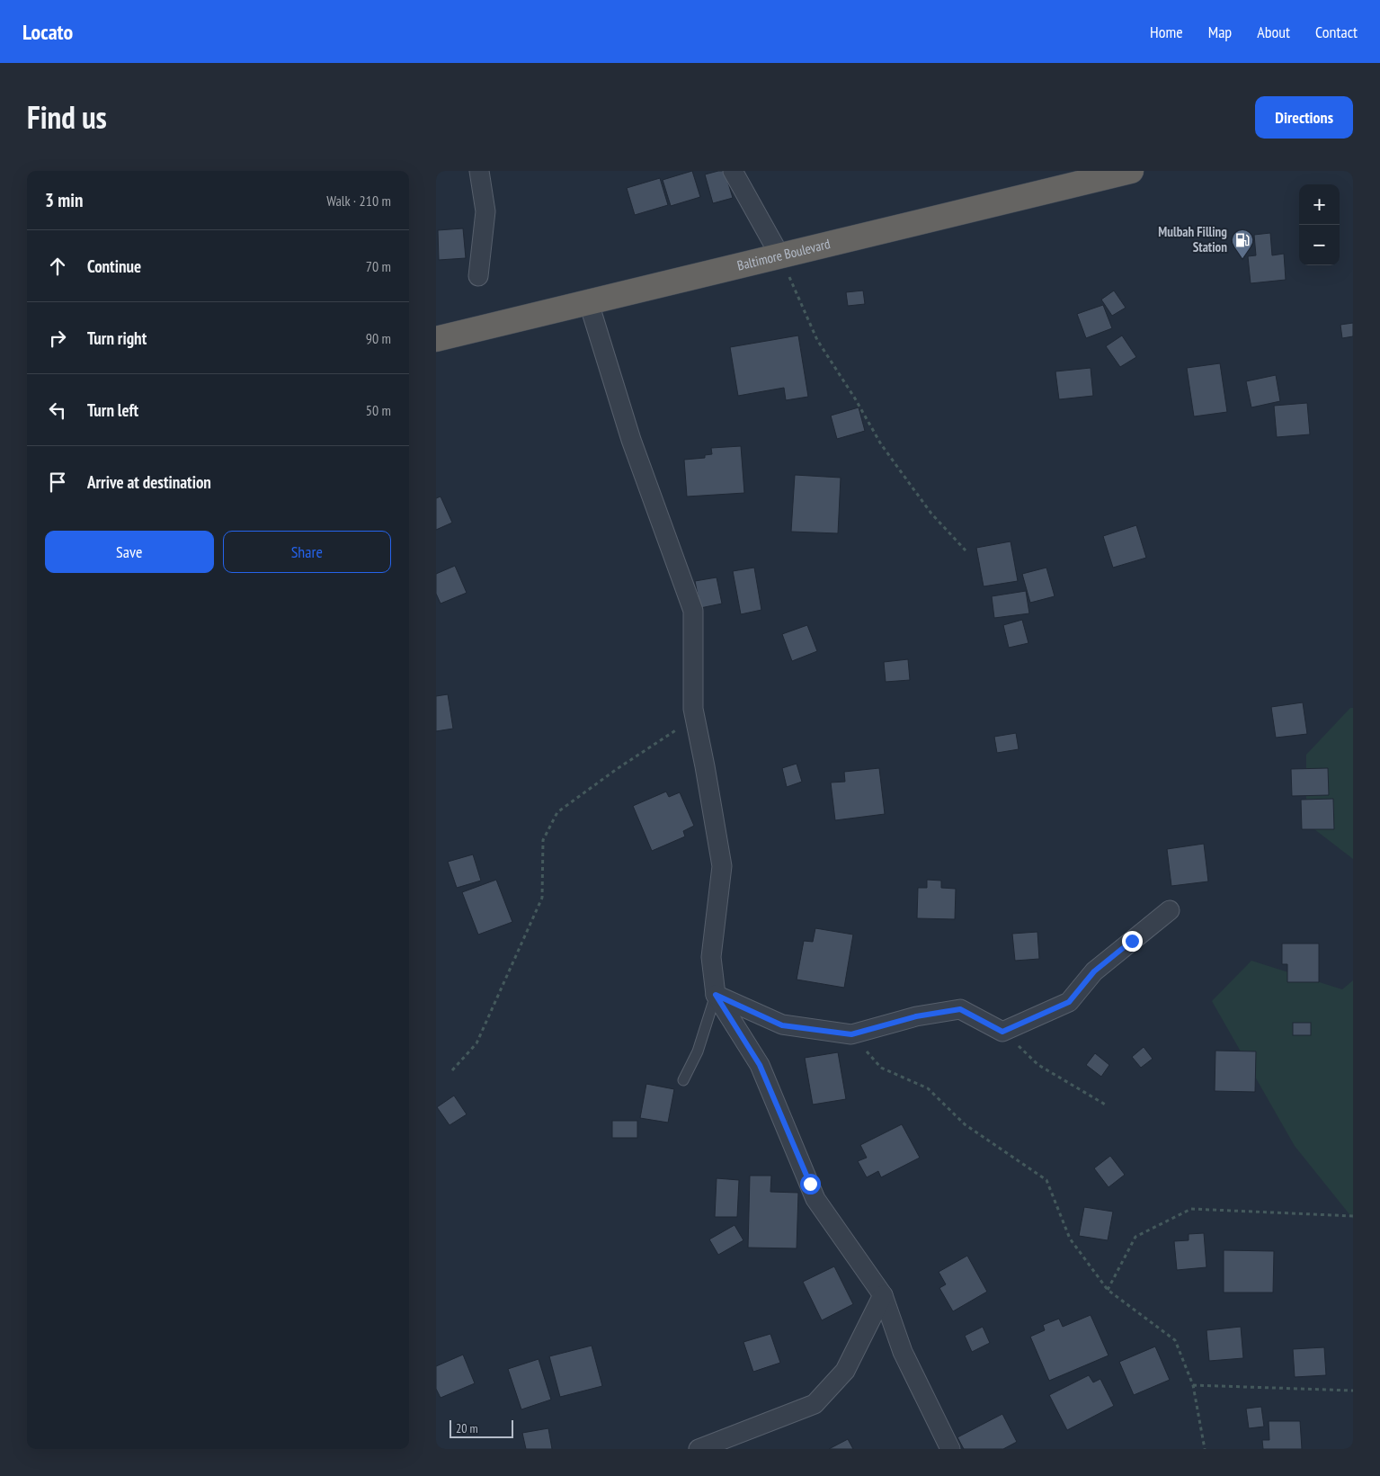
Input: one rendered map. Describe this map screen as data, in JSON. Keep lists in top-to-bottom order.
{
  "streets": {
    "highway": ["Baltimore Boulevard"]
  },
  "places": {
    "fuel station": ["Mulbah Filling Station"]
  },
  "scale_bar": "20 m",
  "page": {
    "header": "Locato",
    "nav": [
      "Home",
      "Map",
      "About",
      "Contact"
    ],
    "title": "Find us",
    "buttons": [
      "Directions",
      ["Save", "Share"]
    ],
    "heading": ["3 min", "Walk · 210 m"],
    "map_buttons": ["+", "−"],
    "list": [
      ["Continue", "70 m"],
      ["Turn right", "90 m"],
      ["Turn left", "50 m"],
      "Arrive at destination"
    ],
    "scale": "20 m"
  }
}
